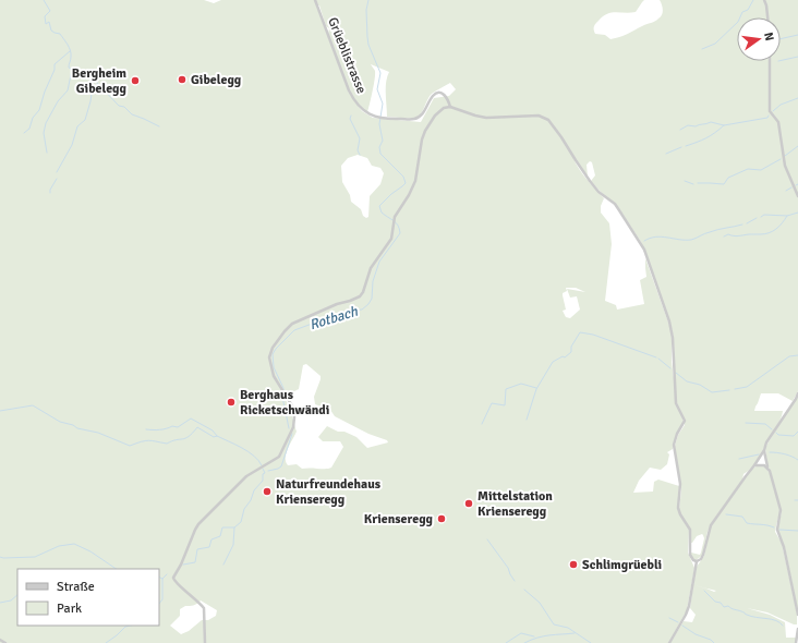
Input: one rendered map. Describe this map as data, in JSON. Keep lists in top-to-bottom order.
{
  "streets": {
    "street": ["Grüeblistrasse"]
  },
  "water": ["Rotbach"],
  "places": [
    "Gibelegg",
    "Bergheim Gibelegg",
    "Berghaus Ricketschwändi",
    "Naturfreundehaus Krienseregg",
    "Mittelstation Krienseregg",
    "Krienseregg",
    "Schlimgrüebli"
  ],
  "legend": ["Straße", "Park"],
  "north": "right"
}
